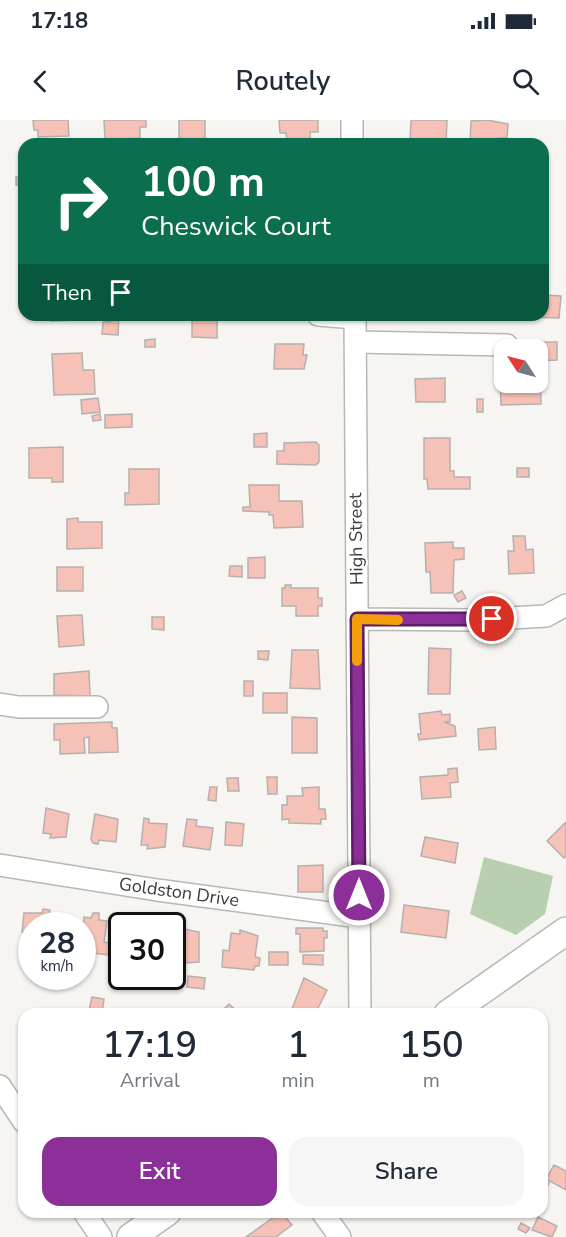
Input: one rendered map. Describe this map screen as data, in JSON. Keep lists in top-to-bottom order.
{
  "streets": {
    "street": ["High Street", "Goldston Drive"]
  },
  "crossings": [
    ["High Street", "Goldston Drive"]
  ],
  "north": "top left",
  "page": {
    "status": "17:18",
    "header": "Routely",
    "turn": ["100 m", "Cheswick Court"],
    "then": "Then",
    "speed": "28 km/h",
    "limit": "30",
    "eta": [
      "17:19",
      "Arrival",
      "1",
      "min",
      "150",
      "m"
    ],
    "buttons": ["Exit", "Share"]
  }
}
